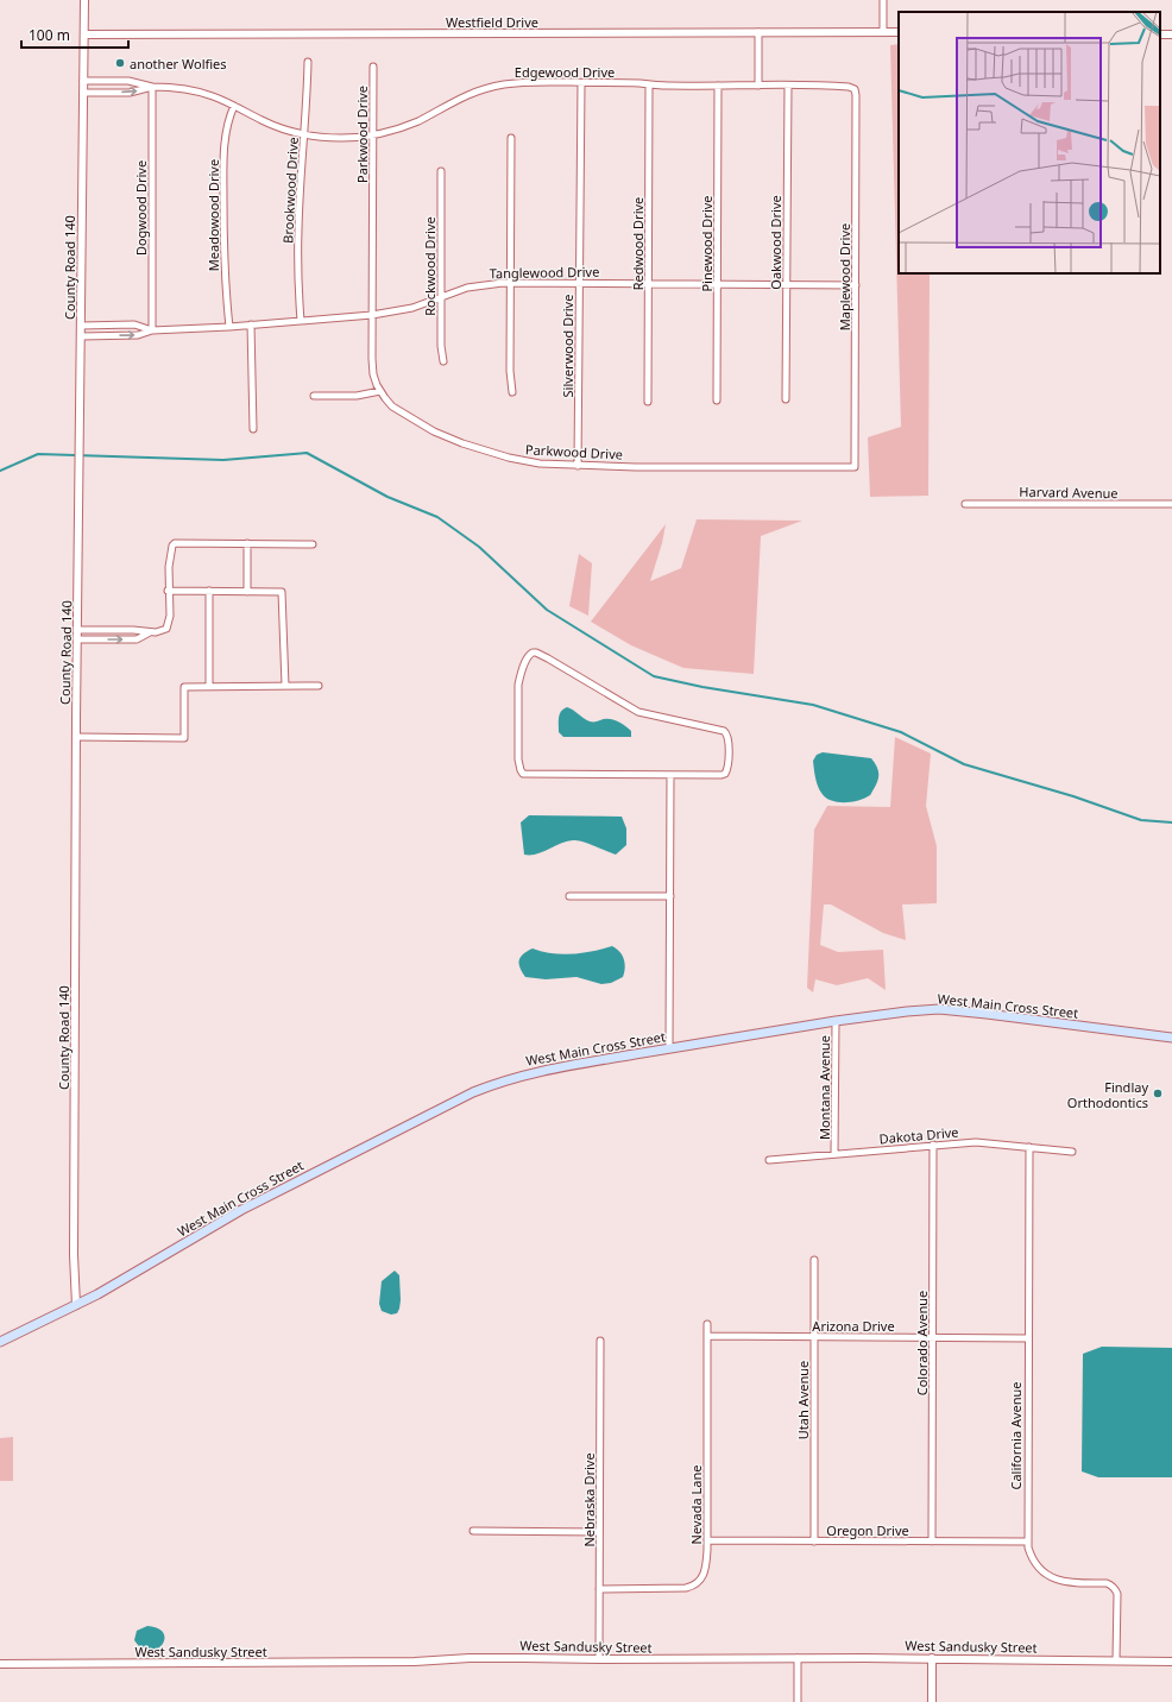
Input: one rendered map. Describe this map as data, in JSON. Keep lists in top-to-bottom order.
{
  "streets": {
    "main road": ["West Main Cross Street"],
    "street": [
      "Westfield Drive",
      "Edgewood Drive",
      "Parkwood Drive",
      "Brookwood Drive",
      "Dogwood Drive",
      "Meadowood Drive",
      "Oakwood Drive",
      "Redwood Drive",
      "Pinewood Drive",
      "Rockwood Drive",
      "County Road 140",
      "Tanglewood Drive",
      "Maplewood Drive",
      "Silverwood Drive",
      "Harvard Avenue",
      "Montana Avenue",
      "Dakota Drive",
      "Arizona Drive",
      "Colorado Avenue",
      "Utah Avenue",
      "California Avenue",
      "Nebraska Drive",
      "Nevada Lane",
      "Oregon Drive",
      "West Sandusky Street"
    ]
  },
  "crossings": [
    ["Westfield Drive", "County Road 140"],
    ["Edgewood Drive", "Parkwood Drive"],
    ["Edgewood Drive", "Brookwood Drive"],
    ["Edgewood Drive", "Dogwood Drive"],
    ["Edgewood Drive", "Meadowood Drive"],
    ["Edgewood Drive", "Oakwood Drive"],
    ["Edgewood Drive", "Redwood Drive"],
    ["Edgewood Drive", "Pinewood Drive"],
    ["Edgewood Drive", "County Road 140"],
    ["Edgewood Drive", "Maplewood Drive"],
    ["Edgewood Drive", "Silverwood Drive"],
    ["Parkwood Drive", "Tanglewood Drive"],
    ["Parkwood Drive", "Maplewood Drive"],
    ["Parkwood Drive", "Silverwood Drive"],
    ["Brookwood Drive", "Tanglewood Drive"],
    ["Dogwood Drive", "Tanglewood Drive"],
    ["Meadowood Drive", "Tanglewood Drive"],
    ["Oakwood Drive", "Tanglewood Drive"],
    ["Redwood Drive", "Tanglewood Drive"],
    ["Pinewood Drive", "Tanglewood Drive"],
    ["Rockwood Drive", "Tanglewood Drive"],
    ["County Road 140", "Tanglewood Drive"],
    ["County Road 140", "West Main Cross Street"],
    ["Tanglewood Drive", "Maplewood Drive"],
    ["Tanglewood Drive", "Silverwood Drive"],
    ["West Main Cross Street", "Montana Avenue"],
    ["Montana Avenue", "Dakota Drive"],
    ["Dakota Drive", "Colorado Avenue"],
    ["Dakota Drive", "California Avenue"],
    ["Arizona Drive", "Colorado Avenue"],
    ["Arizona Drive", "Utah Avenue"],
    ["Arizona Drive", "California Avenue"],
    ["Arizona Drive", "Nevada Lane"],
    ["Colorado Avenue", "Oregon Drive"],
    ["Utah Avenue", "Oregon Drive"],
    ["California Avenue", "Oregon Drive"],
    ["California Avenue", "West Sandusky Street"],
    ["Nebraska Drive", "Nevada Lane"],
    ["Nebraska Drive", "West Sandusky Street"],
    ["Nevada Lane", "Oregon Drive"]
  ],
  "places": ["another Wolfies", "Findlay Orthodontics"],
  "scale_bar": "100 m"
}
